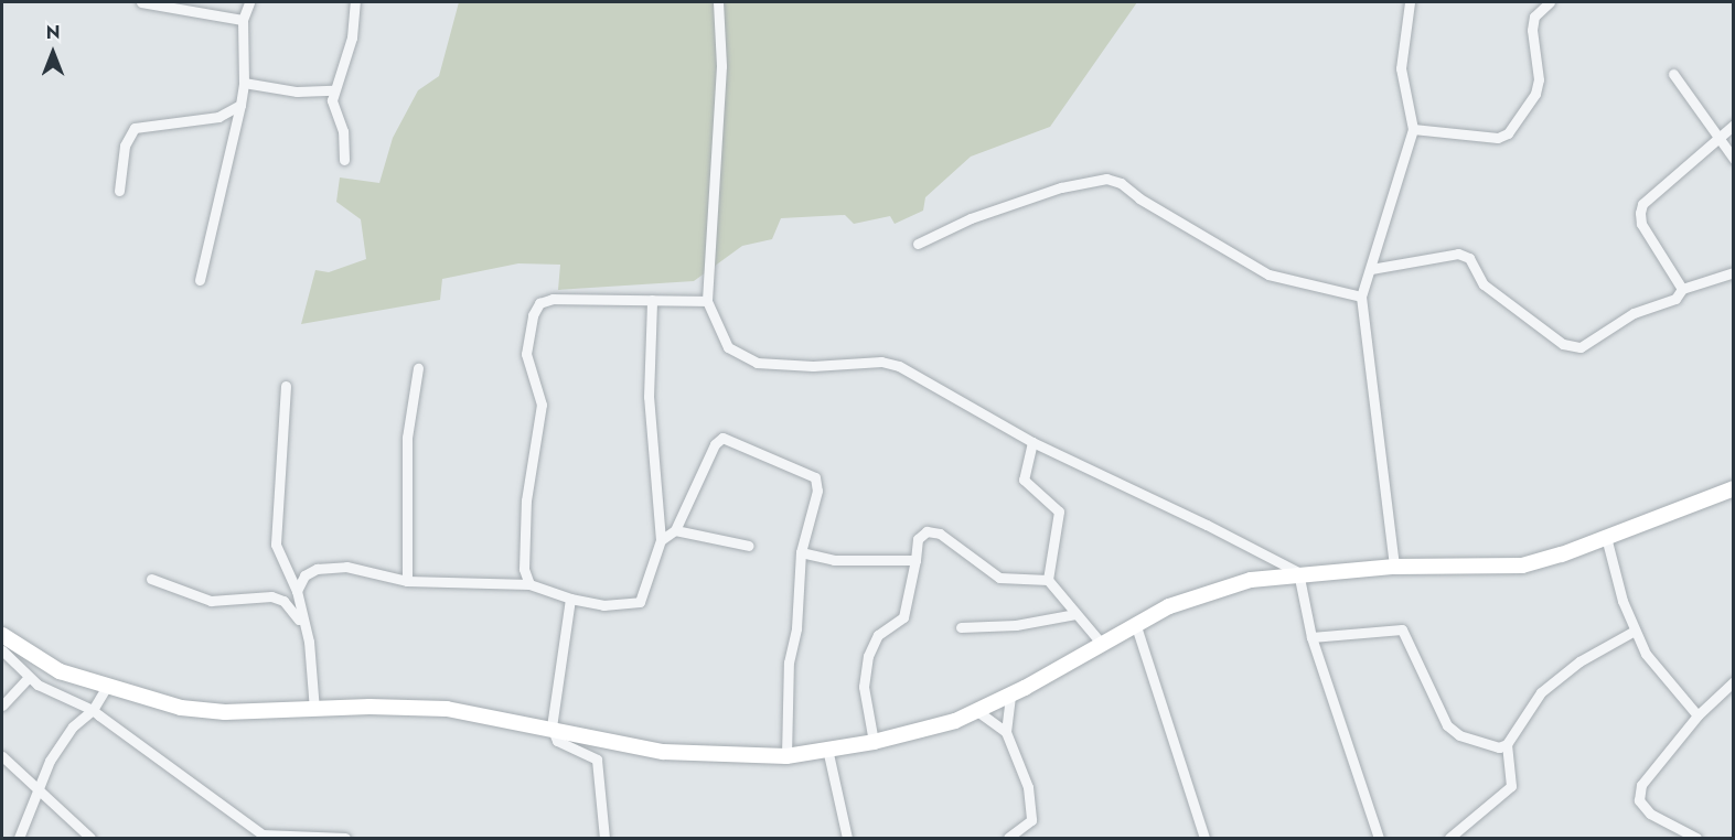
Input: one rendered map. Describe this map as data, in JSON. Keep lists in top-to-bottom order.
{
  "north": "top"
}
